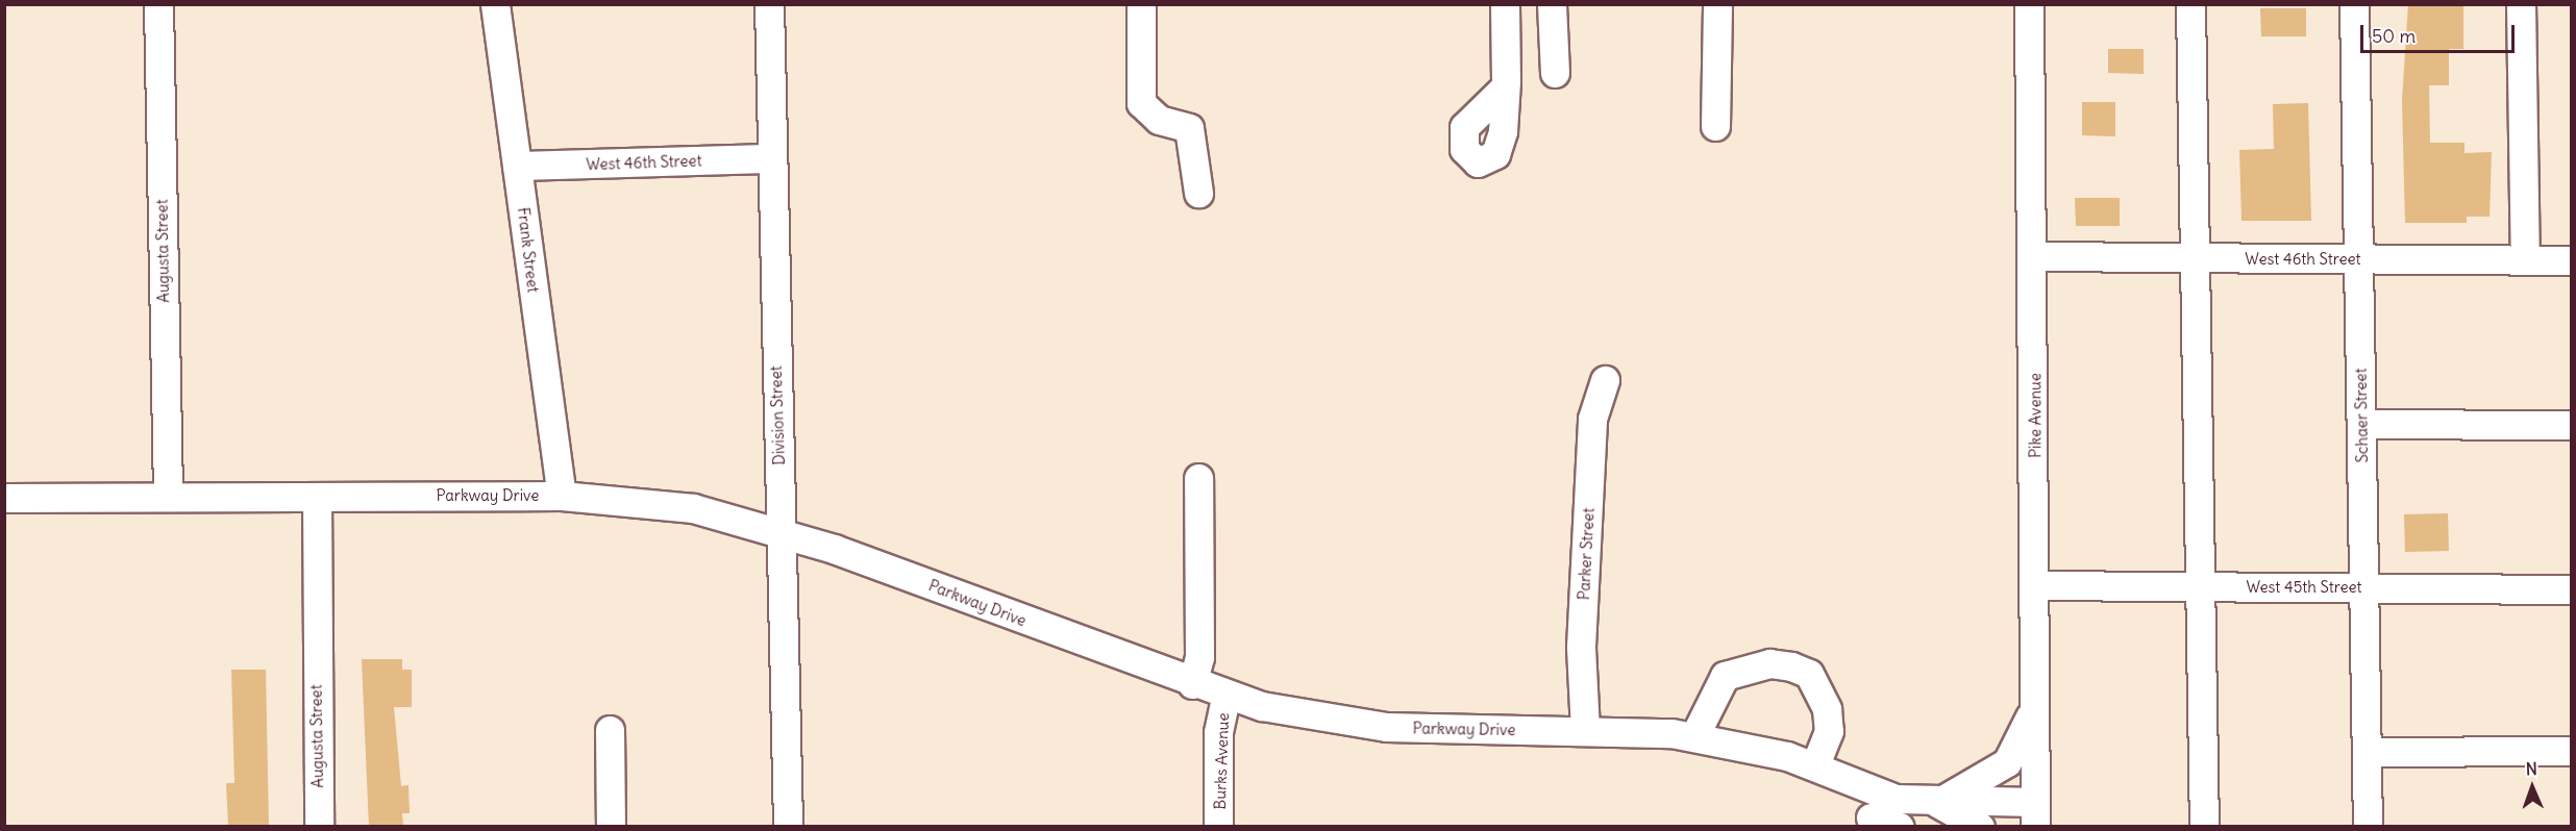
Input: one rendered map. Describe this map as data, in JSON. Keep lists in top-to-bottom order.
{
  "streets": {
    "street": [
      "West 46th Street",
      "Frank Street",
      "Augusta Street",
      "Division Street",
      "Pike Avenue",
      "Schaer Street",
      "Parkway Drive",
      "Parker Street",
      "West 45th Street",
      "Burks Avenue"
    ]
  },
  "crossings": [
    ["West 46th Street", "Frank Street"],
    ["West 46th Street", "Division Street"],
    ["West 46th Street", "Pike Avenue"],
    ["West 46th Street", "Schaer Street"],
    ["Frank Street", "Parkway Drive"],
    ["Augusta Street", "Parkway Drive"],
    ["Division Street", "Parkway Drive"],
    ["Pike Avenue", "Parkway Drive"],
    ["Pike Avenue", "West 45th Street"],
    ["Schaer Street", "West 45th Street"],
    ["Parkway Drive", "Parker Street"],
    ["Parkway Drive", "Burks Avenue"]
  ],
  "scale_bar": "50 m",
  "north": "top"
}
